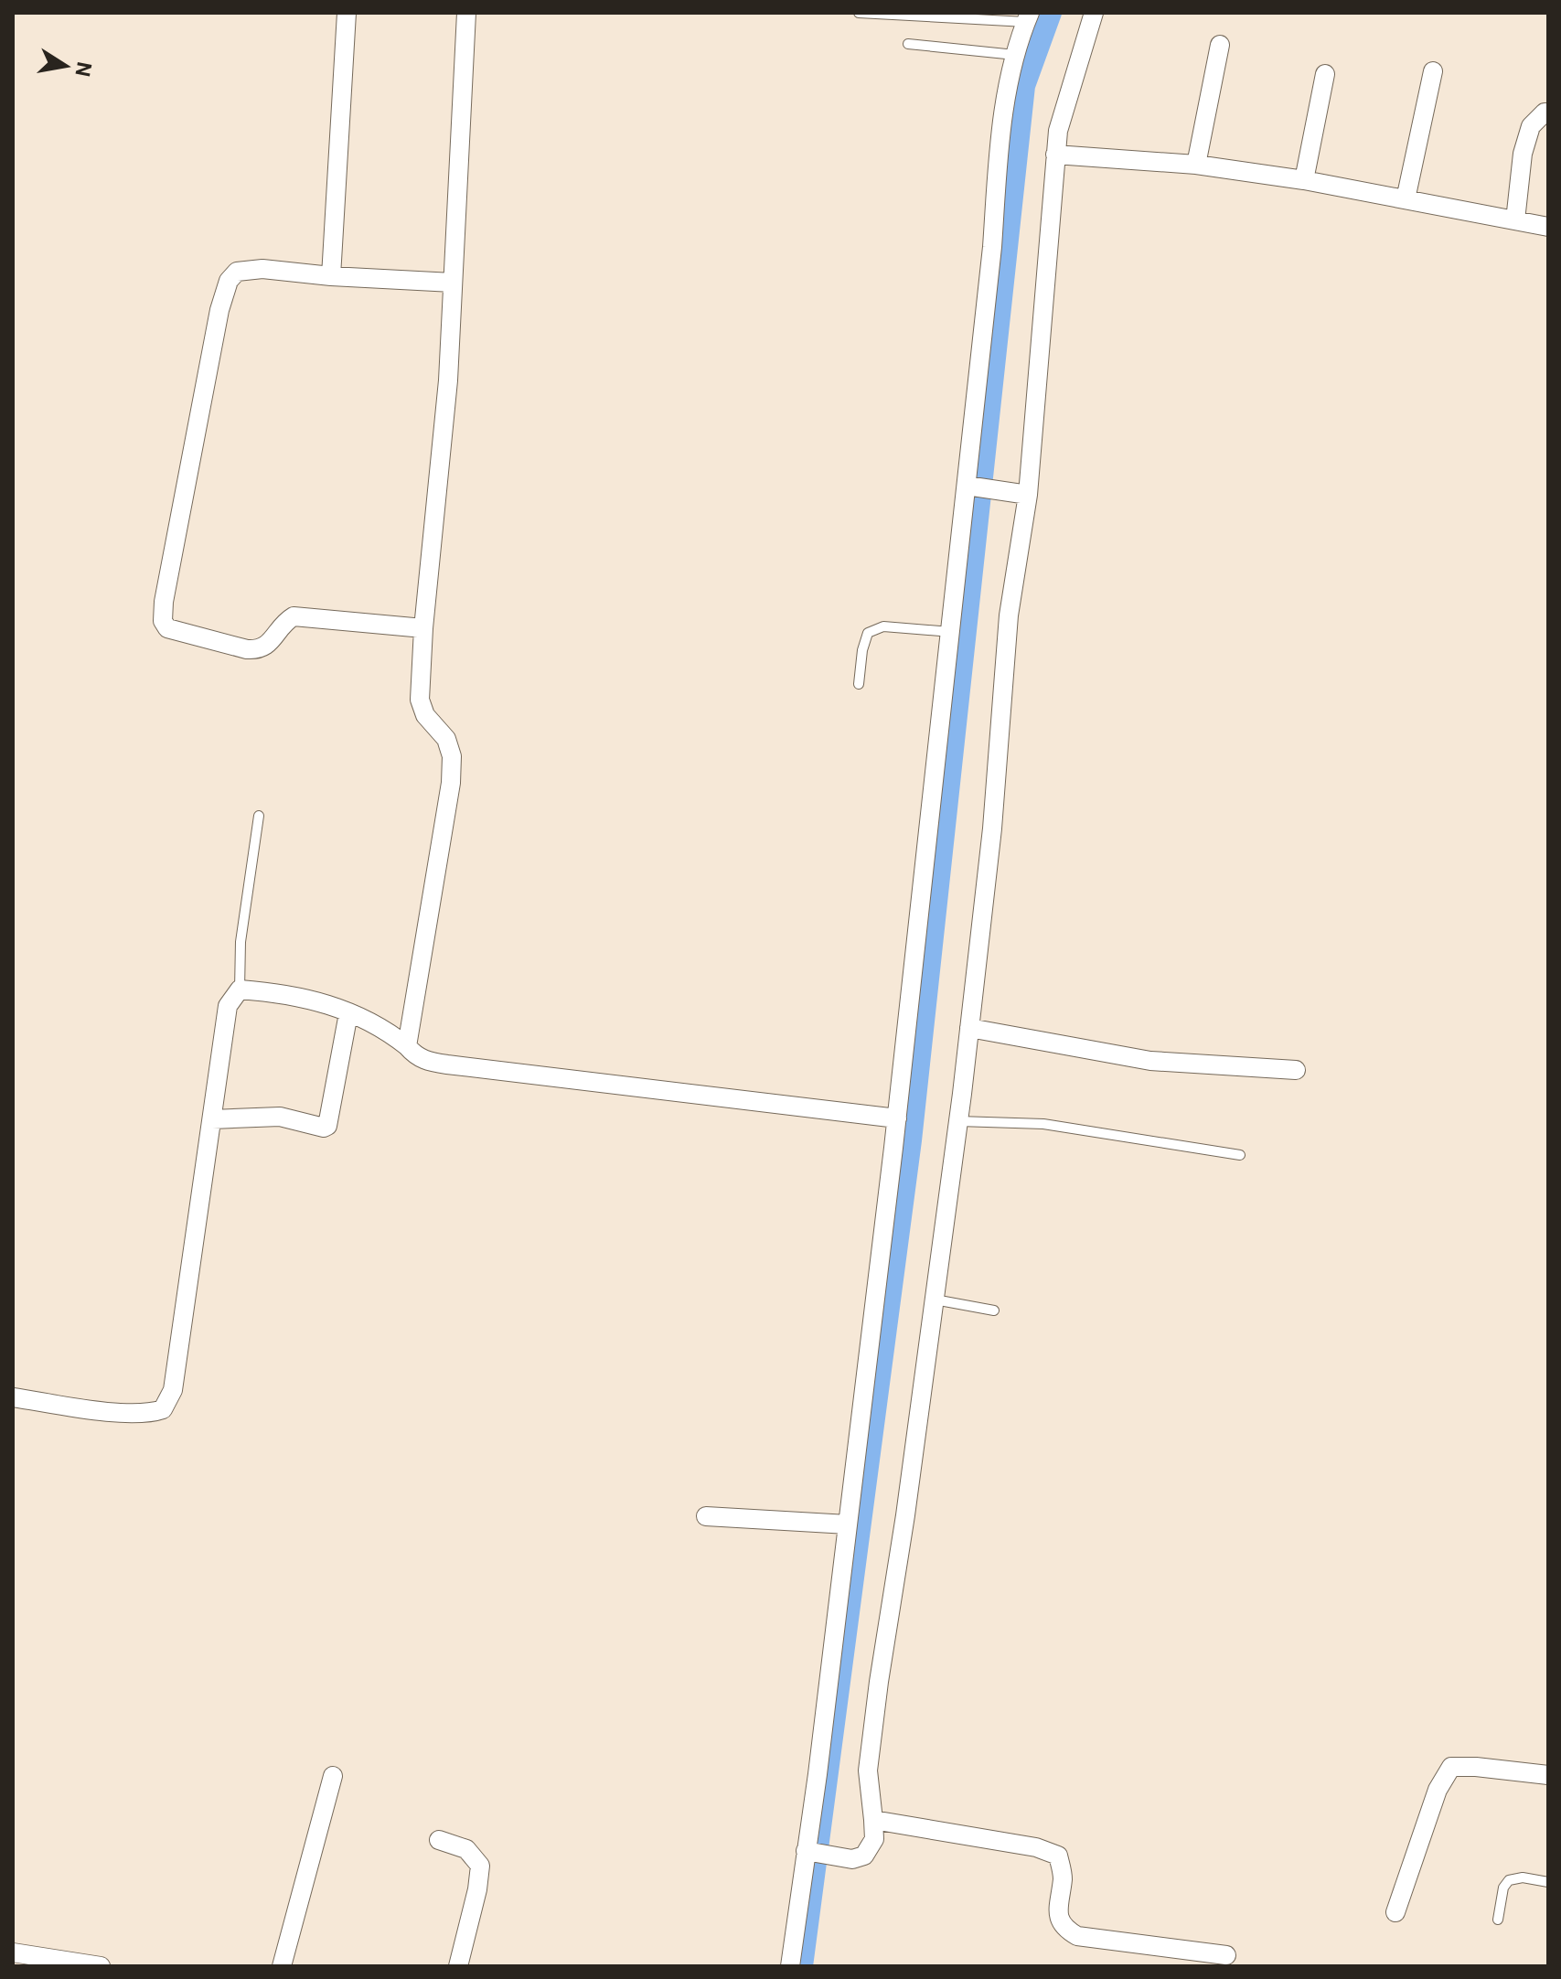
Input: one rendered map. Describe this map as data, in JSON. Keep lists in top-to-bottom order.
{
  "north": "right"
}
